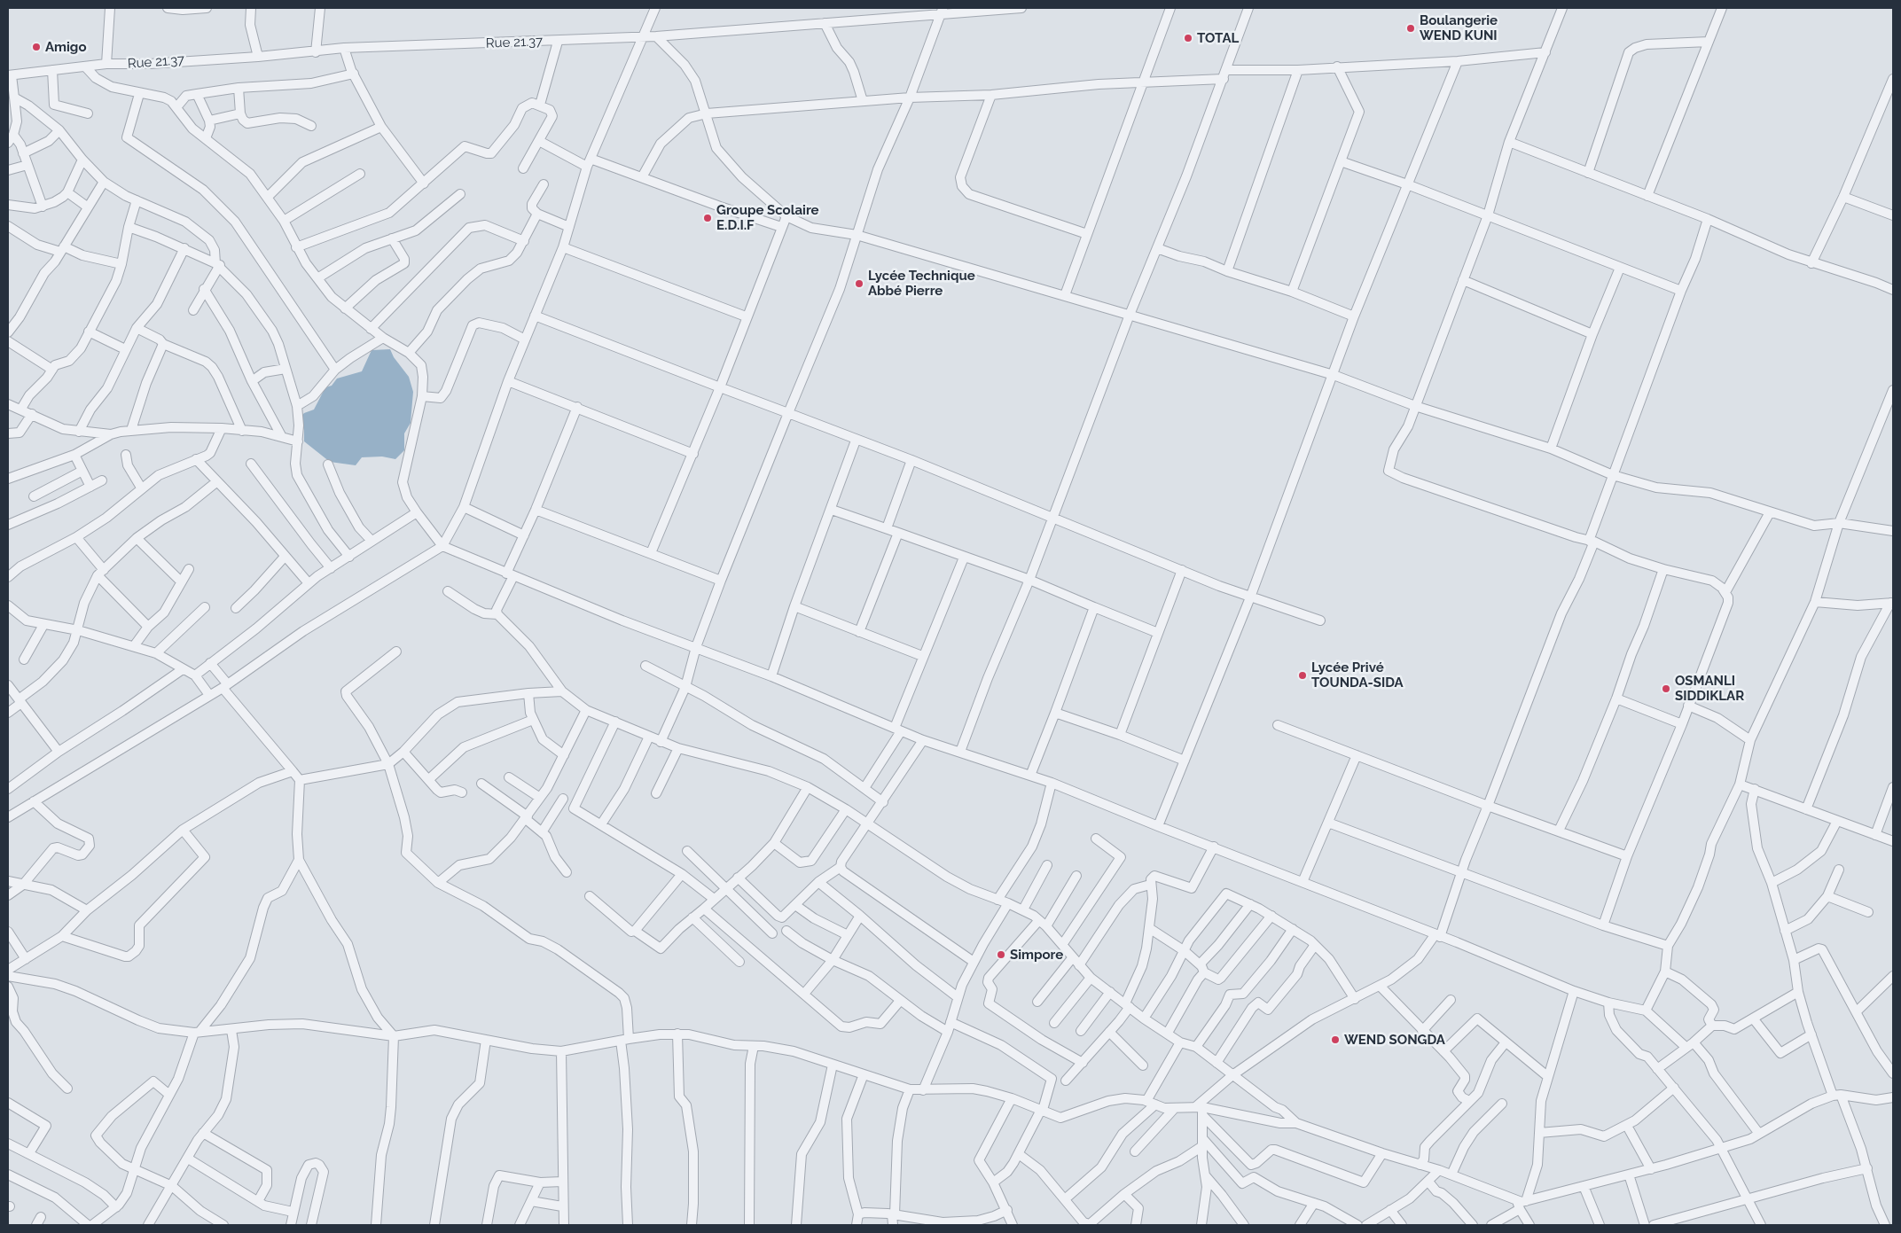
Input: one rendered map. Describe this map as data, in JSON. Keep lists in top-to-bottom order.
{
  "streets": {
    "street": ["Rue 21.37"]
  },
  "places": [
    "Boulangerie WEND KUNI",
    "TOTAL",
    "Amigo",
    "Groupe Scolaire E.D.I.F",
    "Lycée Technique Abbé Pierre",
    "Lycée Privé TOUNDA-SIDA",
    "OSMANLI SIDDIKLAR",
    "Simpore",
    "WEND SONGDA"
  ]
}
